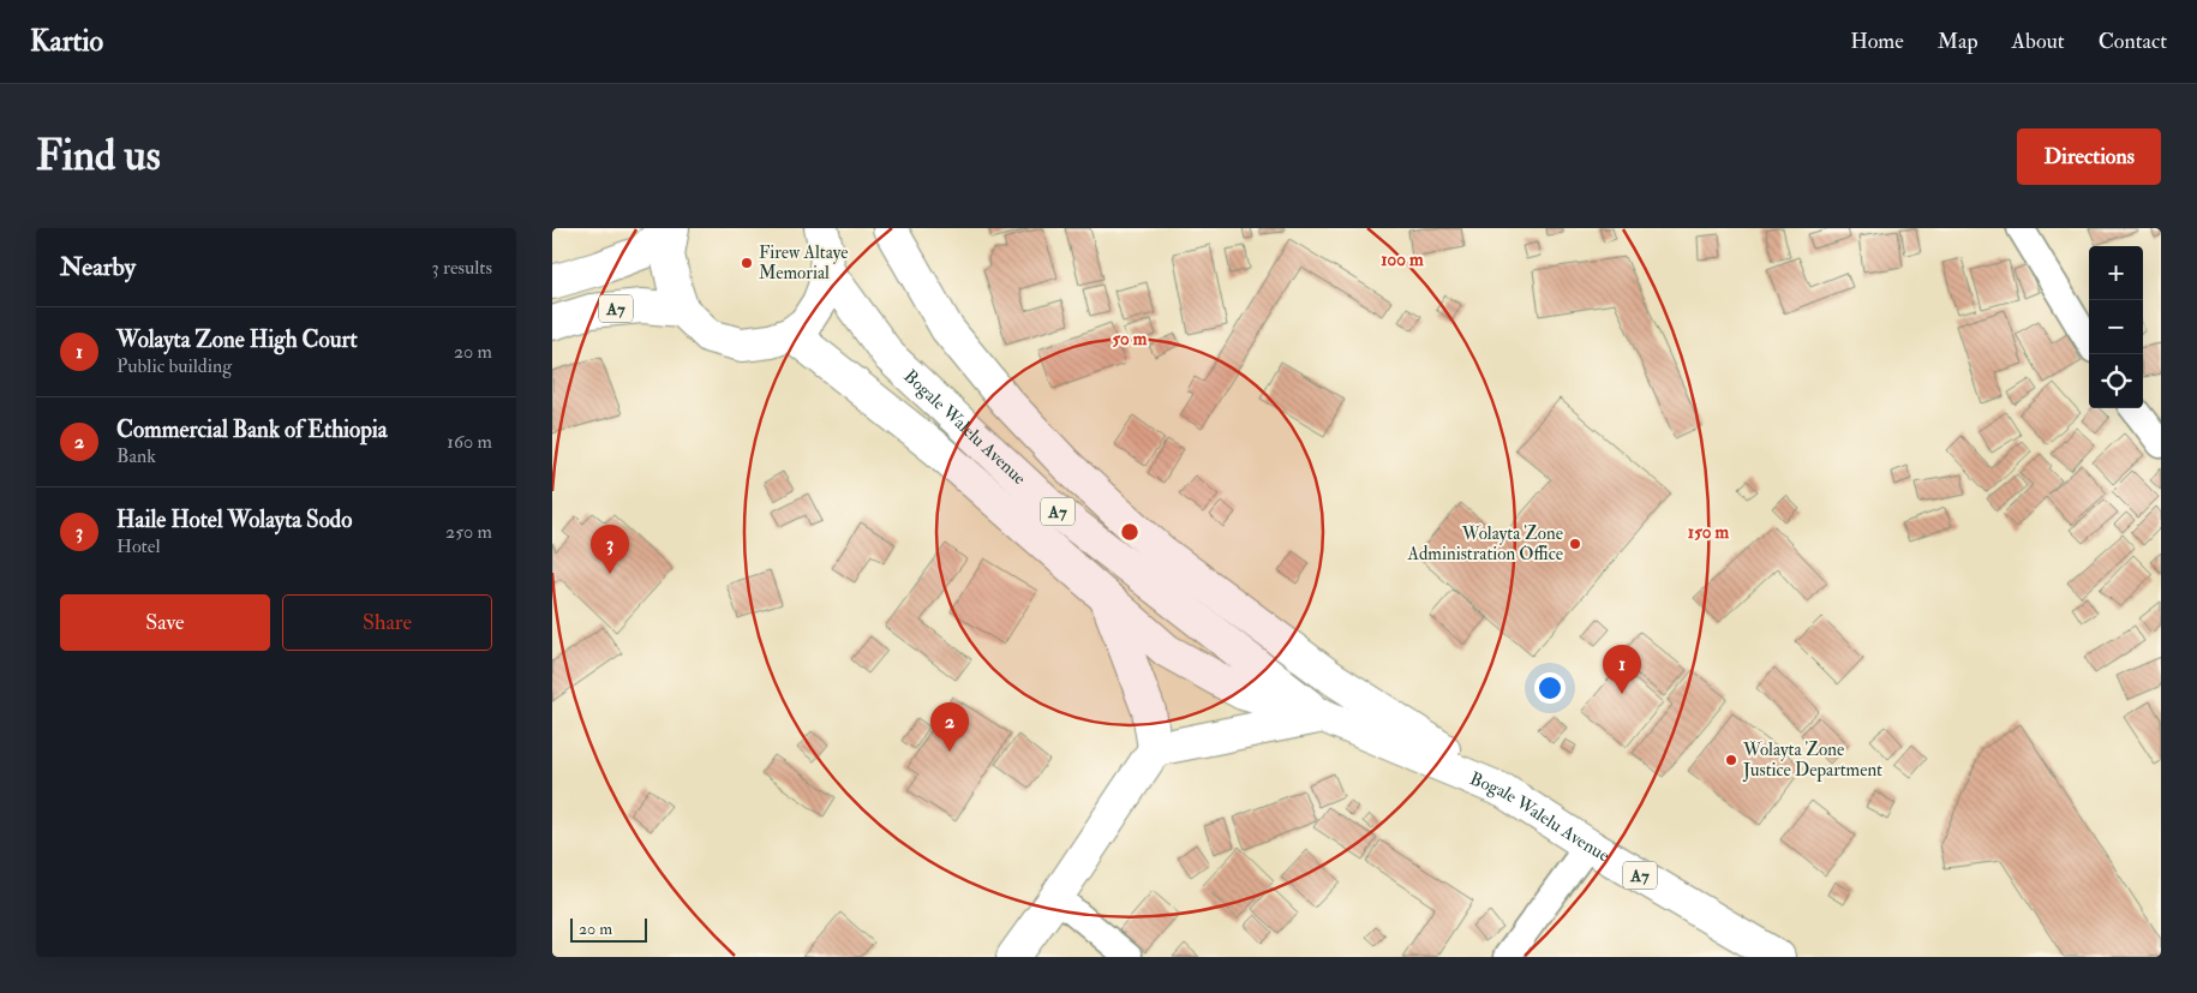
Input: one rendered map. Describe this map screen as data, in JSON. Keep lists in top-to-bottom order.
{
  "streets": {
    "main road": ["A7", "Bogale Walelu Avenue"]
  },
  "crossings": [
    ["A7", "Bogale Walelu Avenue"]
  ],
  "places": ["Firew Altaye Memorial", "Wolayta Zone Administration Office", "Wolayta Zone Justice Department"],
  "scale_bar": "20 m",
  "page": {
    "header": "Kartio",
    "nav": [
      "Home",
      "Map",
      "About",
      "Contact"
    ],
    "buttons": [
      "Directions",
      ["Save", "Share"]
    ],
    "title": "Find us",
    "heading": ["Nearby", "3 results"],
    "map_buttons": ["+", "−"],
    "list": [
      {
        "mark": "1",
        "name": "Wolayta Zone High Court",
        "note": "Public building",
        "value": "20 m"
      },
      {
        "mark": "2",
        "name": "Commercial Bank of Ethiopia",
        "note": "Bank",
        "value": "160 m"
      },
      {
        "mark": "3",
        "name": "Haile Hotel Wolayta Sodo",
        "note": "Hotel",
        "value": "250 m"
      }
    ],
    "pins": ["3", "1", "2"],
    "scale": "20 m"
  },
  "rings": ["100 m", "50 m", "150 m"]
}
